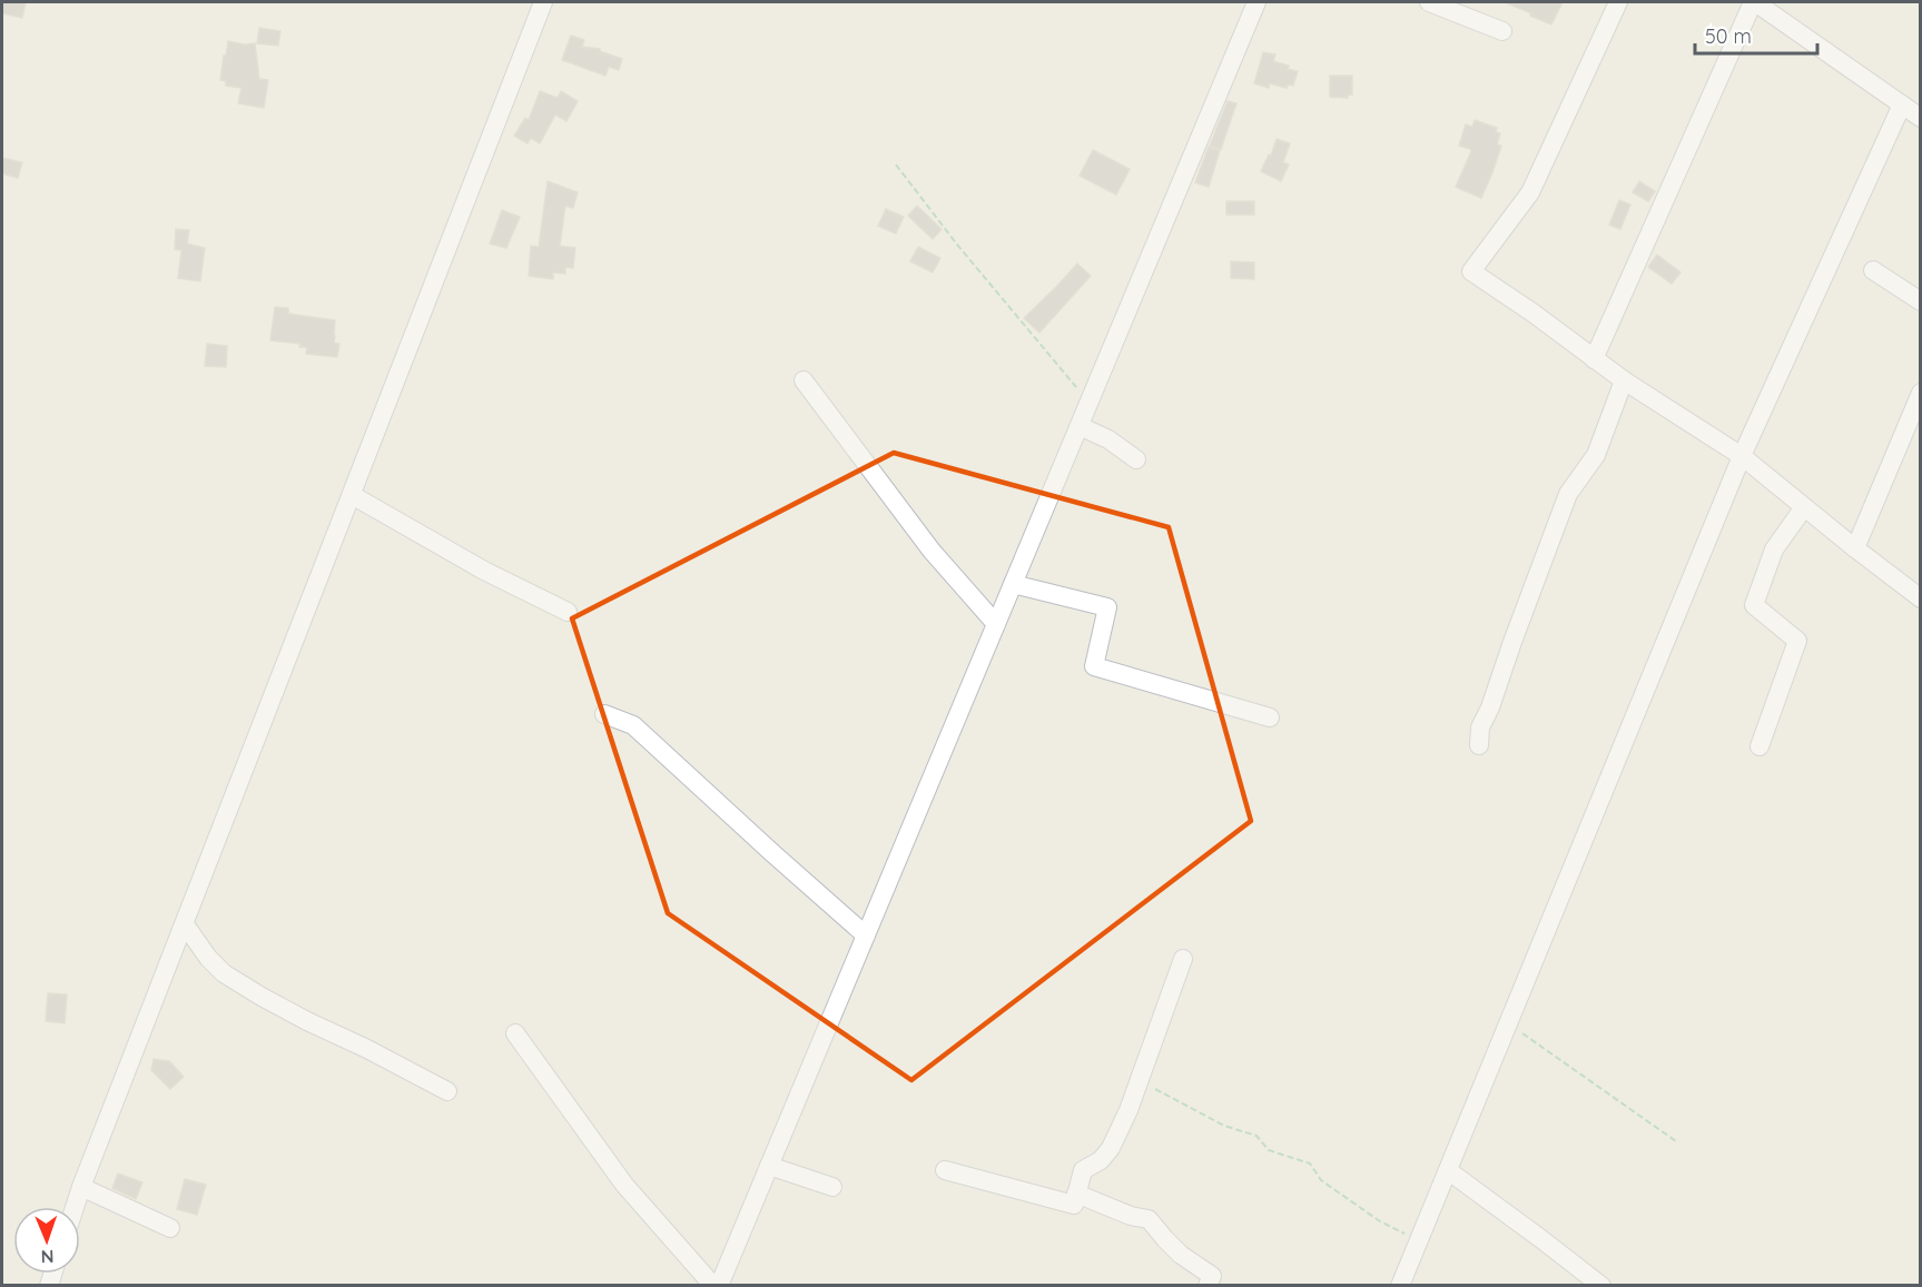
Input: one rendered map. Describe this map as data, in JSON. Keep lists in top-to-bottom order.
{
  "scale_bar": "50 m",
  "north": "bottom"
}
